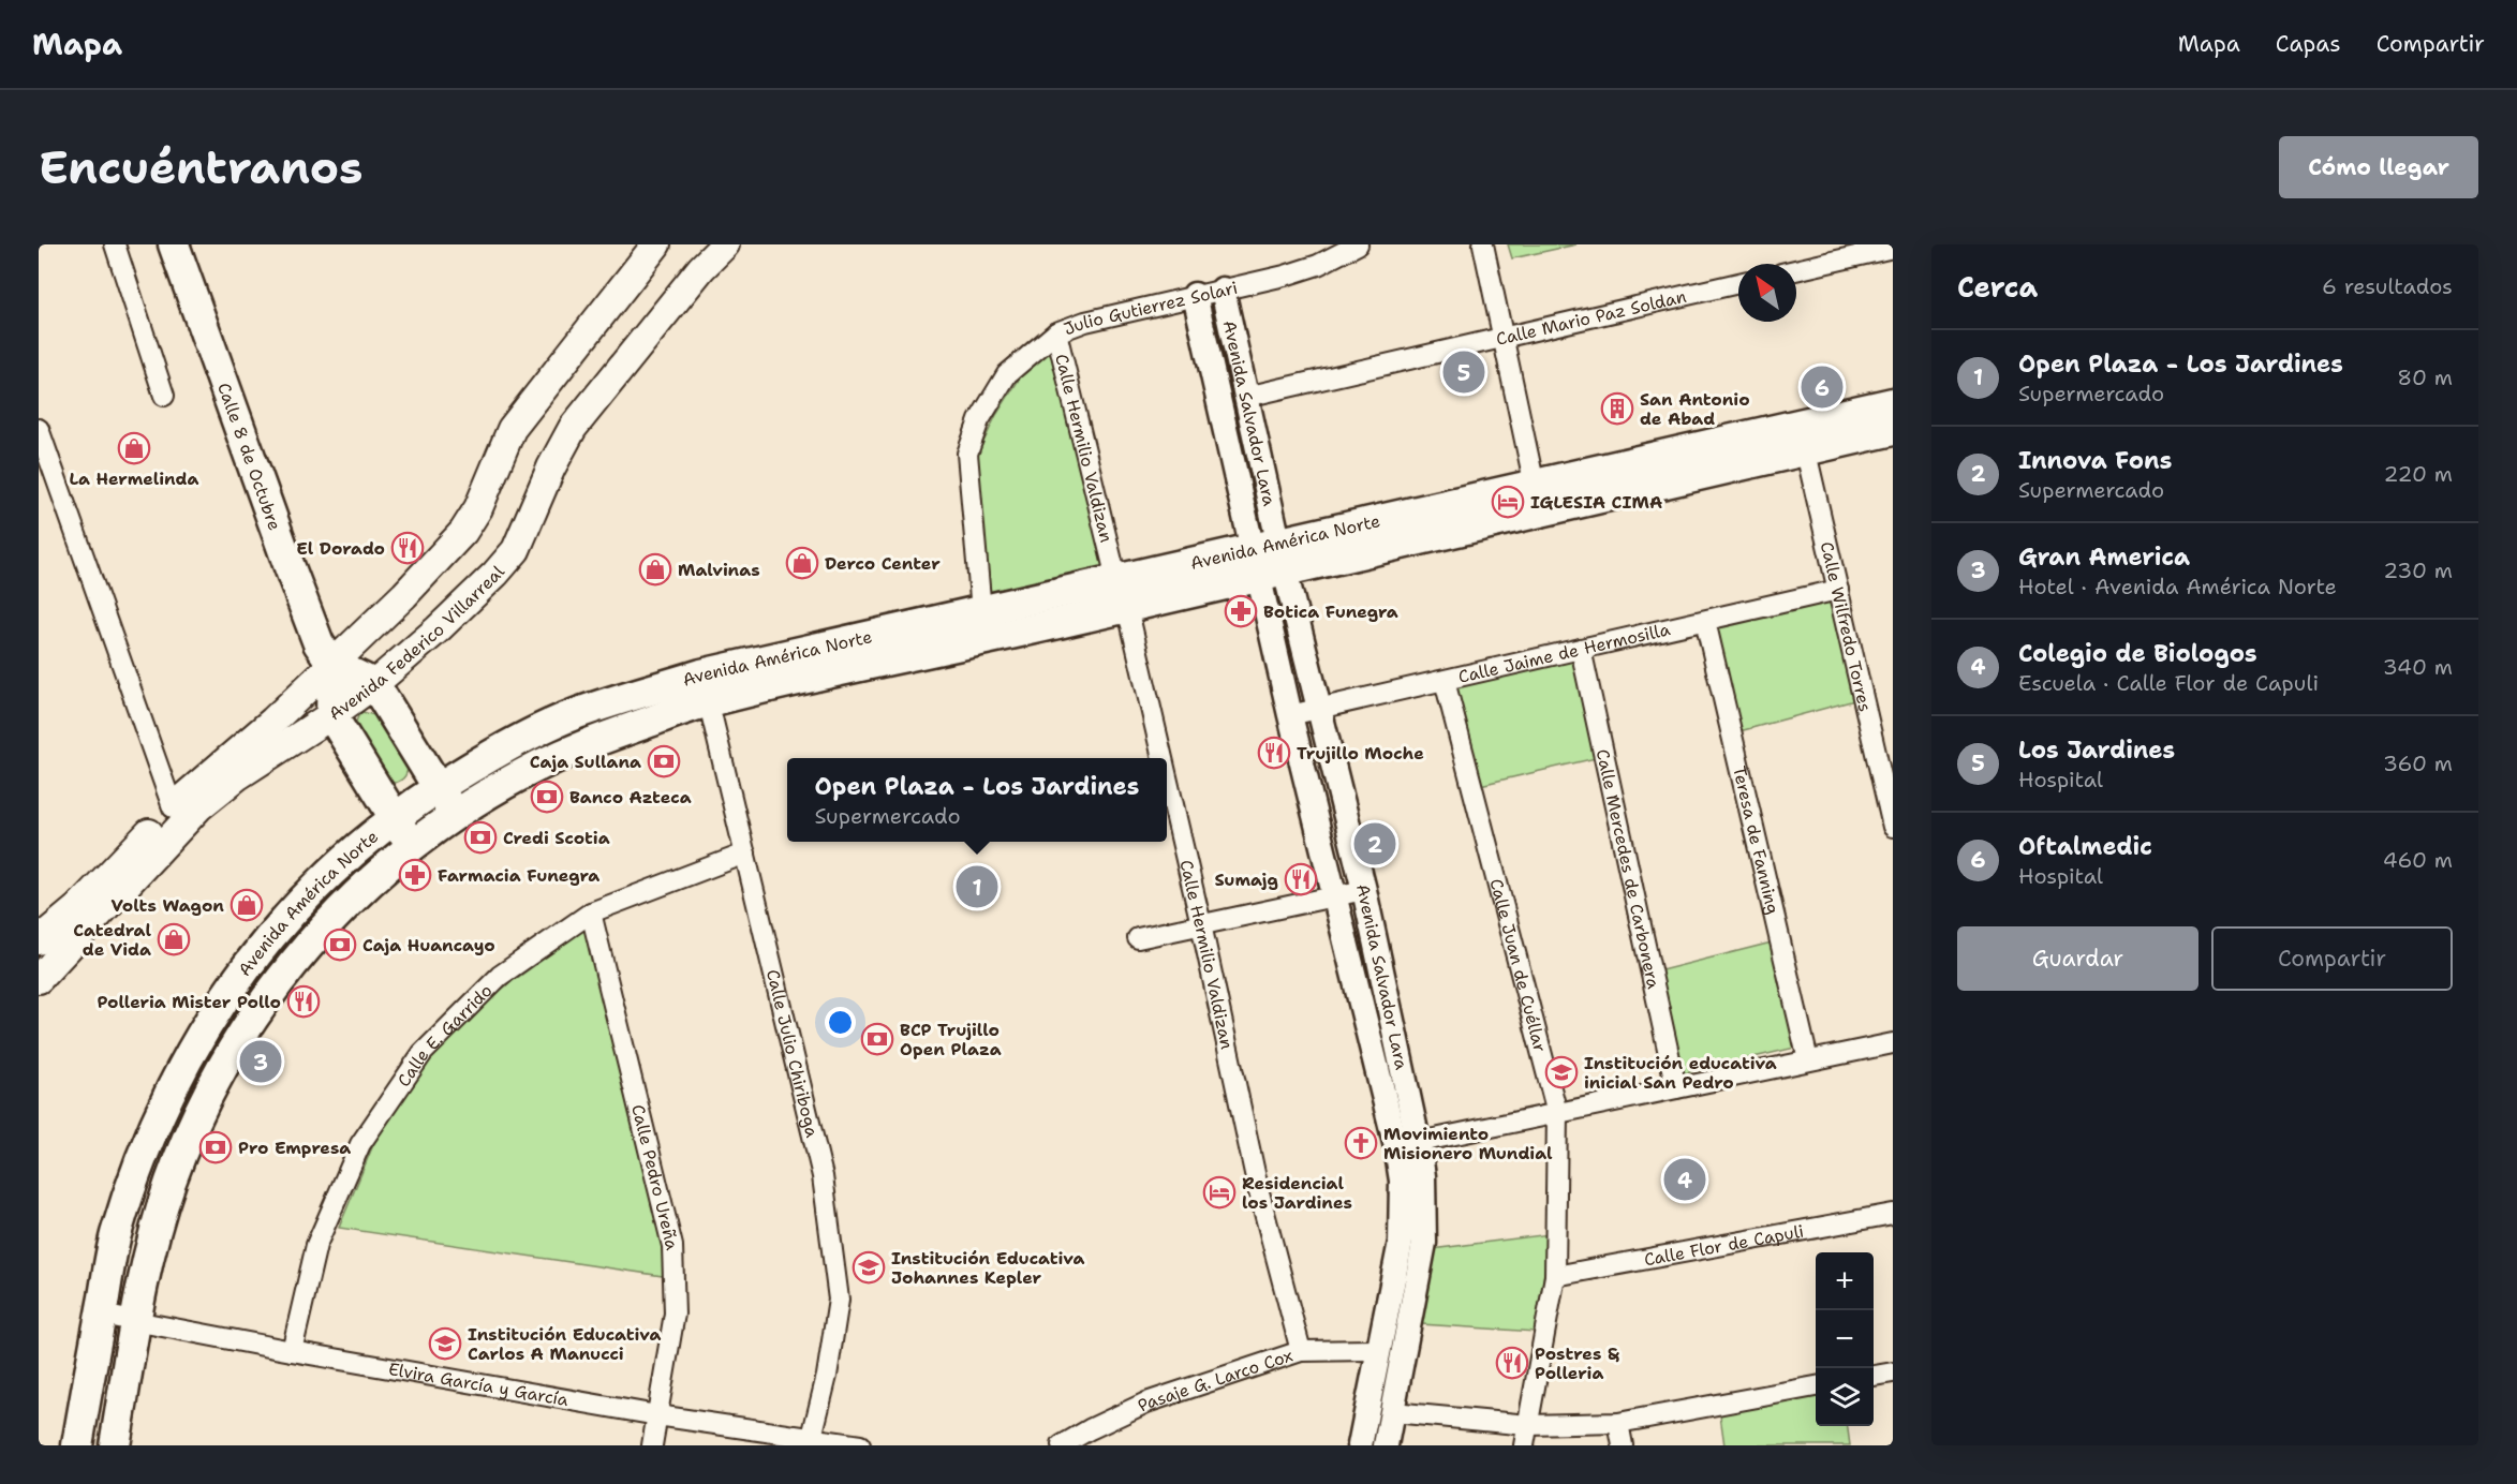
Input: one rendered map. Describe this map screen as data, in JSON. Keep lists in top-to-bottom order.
{
  "streets": {
    "main road": ["Calle 8 de Octubre", "Avenida América Norte", "Avenida Federico Villarreal"],
    "street": [
      "Julio Gutierrez Solari",
      "Calle Mario Paz Soldan",
      "Avenida Salvador Lara",
      "Calle Hermilio Valdizan",
      "Calle Wilfredo Torres",
      "Calle Jaime de Hermosilla",
      "Teresa de Fanning",
      "Calle Mercedes de Carbonera",
      "Calle Juan de Cuéllar",
      "Calle E. Garrido",
      "Calle Julio Chiriboga",
      "Calle Pedro Ureña",
      "Calle Flor de Capuli",
      "Pasaje G. Larco Cox",
      "Elvira García y García"
    ]
  },
  "crossings": [
    ["Julio Gutierrez Solari", "Avenida Salvador Lara"],
    ["Julio Gutierrez Solari", "Calle Hermilio Valdizan"],
    ["Julio Gutierrez Solari", "Avenida América Norte"],
    ["Calle Mario Paz Soldan", "Avenida Salvador Lara"],
    ["Avenida Salvador Lara", "Avenida América Norte"],
    ["Avenida Salvador Lara", "Calle Jaime de Hermosilla"],
    ["Avenida Salvador Lara", "Pasaje G. Larco Cox"],
    ["Calle Hermilio Valdizan", "Avenida América Norte"],
    ["Calle Hermilio Valdizan", "Pasaje G. Larco Cox"],
    ["Calle 8 de Octubre", "Avenida Federico Villarreal"],
    ["Avenida América Norte", "Calle Wilfredo Torres"],
    ["Avenida América Norte", "Calle Julio Chiriboga"],
    ["Avenida América Norte", "Elvira García y García"],
    ["Calle Wilfredo Torres", "Calle Jaime de Hermosilla"],
    ["Calle Jaime de Hermosilla", "Teresa de Fanning"],
    ["Calle Jaime de Hermosilla", "Calle Mercedes de Carbonera"],
    ["Calle Jaime de Hermosilla", "Calle Juan de Cuéllar"],
    ["Calle Juan de Cuéllar", "Calle Flor de Capuli"],
    ["Calle E. Garrido", "Calle Julio Chiriboga"],
    ["Calle E. Garrido", "Calle Pedro Ureña"],
    ["Calle E. Garrido", "Elvira García y García"],
    ["Calle Julio Chiriboga", "Elvira García y García"],
    ["Calle Pedro Ureña", "Elvira García y García"]
  ],
  "places": {
    "building": ["San Antonio de Abad"],
    "shop": [
      "La Hermelinda",
      "Derco Center",
      "Malvinas",
      "Volts Wagon",
      "Catedral de Vida"
    ],
    "hotel": ["IGLESIA CIMA", "Residencial los Jardines"],
    "restaurant": [
      "El Dorado",
      "Trujillo Moche",
      "Sumajg",
      "Polleria Mister Pollo",
      "Postres & Polleria"
    ],
    "pharmacy": ["Botica Funegra", "Farmacia Funegra"],
    "bank": [
      "Caja Sullana",
      "Banco Azteca",
      "Credi Scotia",
      "Caja Huancayo",
      "BCP Trujillo Open Plaza",
      "Pro Empresa"
    ],
    "school or university": ["Institución educativa inicial San Pedro", "Institución Educativa Johannes Kepler", "Institución Educativa Carlos A Manucci"],
    "church": ["Movimiento Misionero Mundial"]
  },
  "north": "top left",
  "page": {
    "header": "Mapa",
    "nav": ["Mapa", "Capas", "Compartir"],
    "buttons": [
      "Cómo llegar",
      ["Guardar", "Compartir"]
    ],
    "title": "Encuéntranos",
    "heading": ["Cerca", "6 resultados"],
    "list": [
      {
        "mark": "1",
        "name": "Open Plaza - Los Jardines",
        "note": "Supermercado",
        "value": "80 m"
      },
      {
        "mark": "2",
        "name": "Innova Fons",
        "note": "Supermercado",
        "value": "220 m"
      },
      {
        "mark": "3",
        "name": "Gran America",
        "note": "Hotel · Avenida América Norte",
        "value": "230 m"
      },
      {
        "mark": "4",
        "name": "Colegio de Biologos",
        "note": "Escuela · Calle Flor de Capuli",
        "value": "340 m"
      },
      {
        "mark": "5",
        "name": "Los Jardines",
        "note": "Hospital",
        "value": "360 m"
      },
      {
        "mark": "6",
        "name": "Oftalmedic",
        "note": "Hospital",
        "value": "460 m"
      }
    ],
    "pins": [
      "5",
      "6",
      "2",
      "1",
      "3",
      "4"
    ],
    "popup": ["Open Plaza - Los Jardines", "Supermercado"],
    "map_buttons": ["+", "−"]
  }
}
